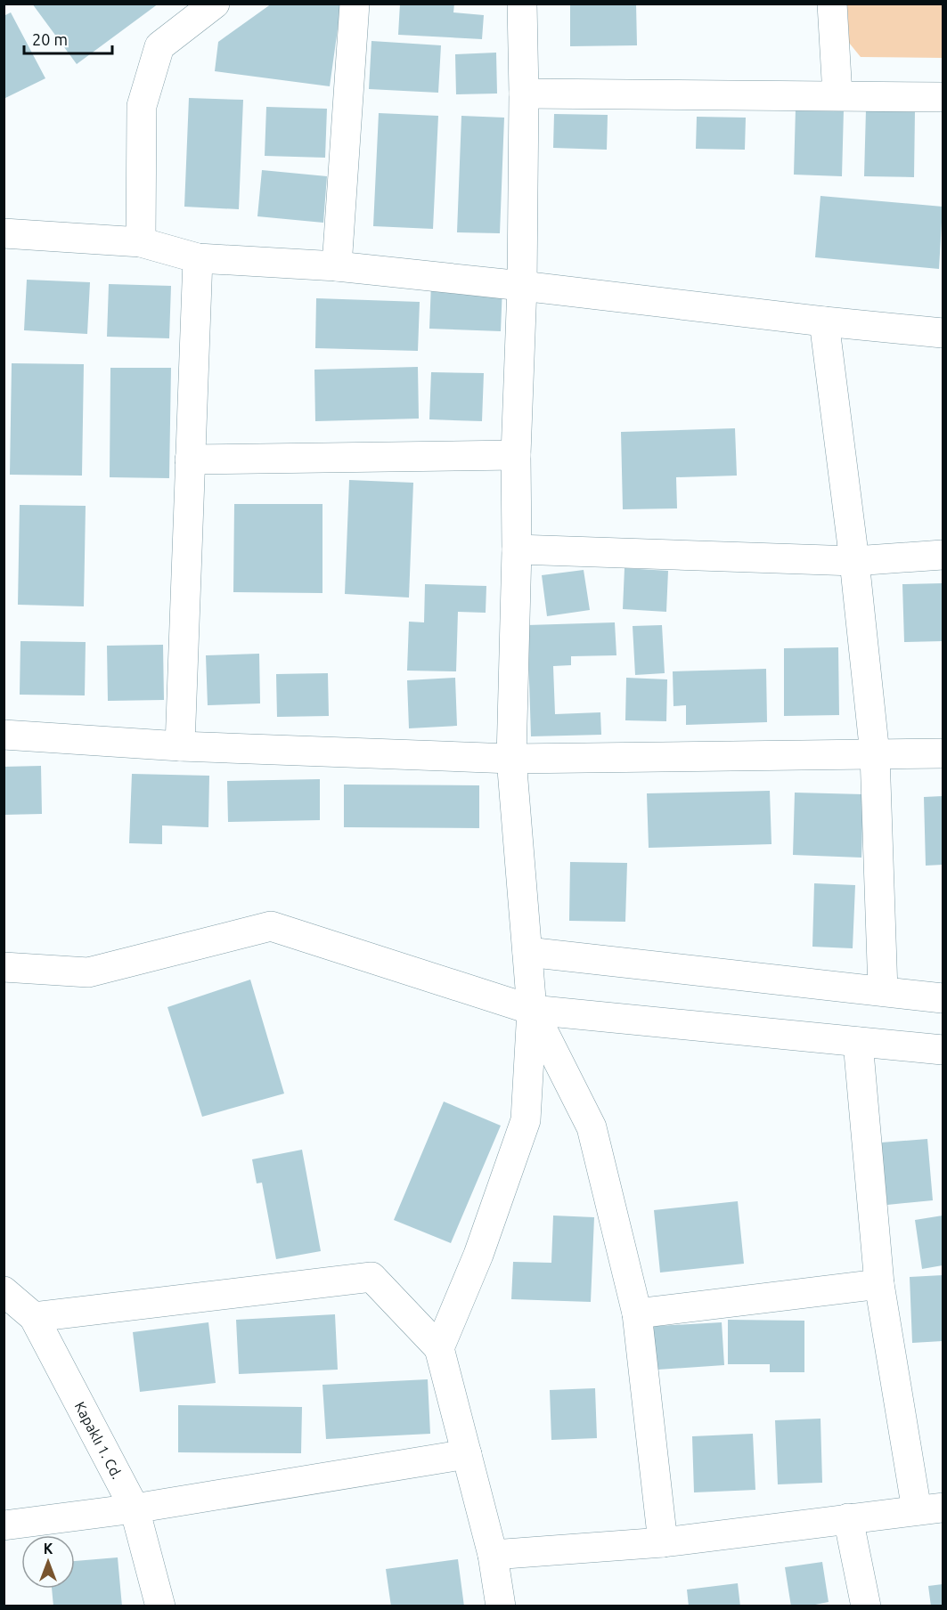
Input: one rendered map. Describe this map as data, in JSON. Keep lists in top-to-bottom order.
{
  "streets": {
    "street": ["Kapaklı 1. Cd."]
  },
  "scale_bar": "20 m",
  "north": "top"
}
